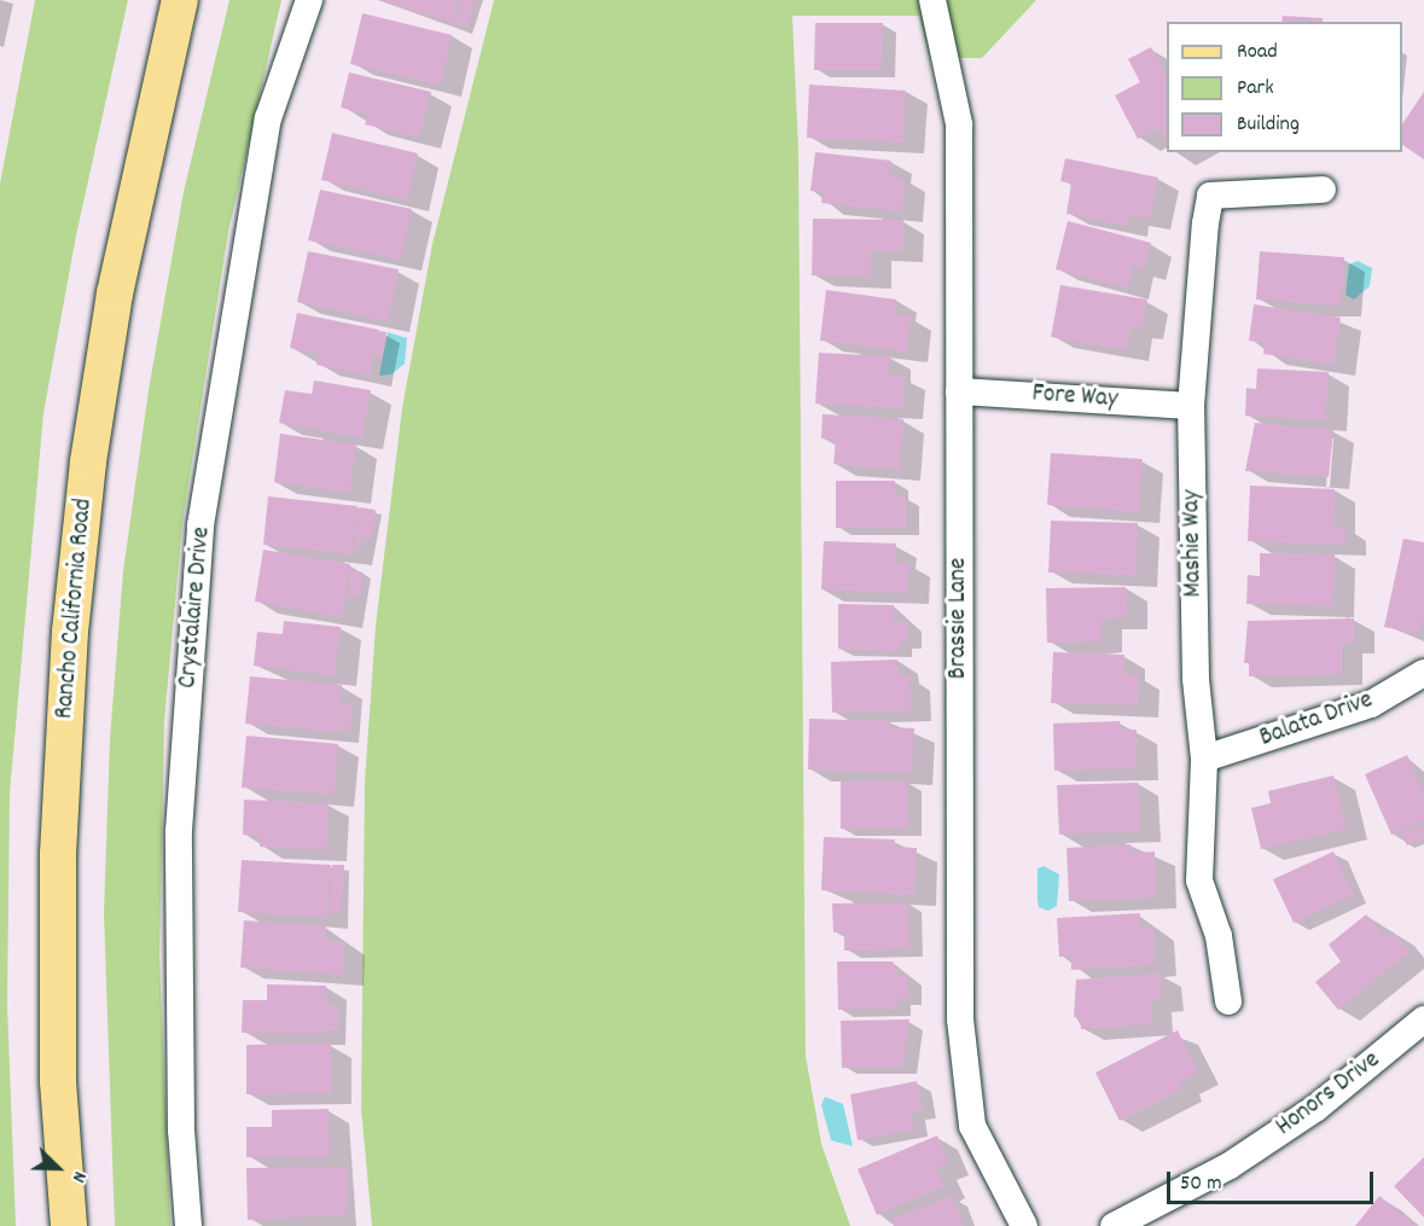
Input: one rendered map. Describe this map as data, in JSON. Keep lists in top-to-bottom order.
{
  "streets": {
    "main road": ["Rancho California Road"],
    "street": [
      "Fore Way",
      "Mashie Way",
      "Crystalaire Drive",
      "Brassie Lane",
      "Balata Drive",
      "Honors Drive"
    ]
  },
  "crossings": [
    ["Fore Way", "Mashie Way"],
    ["Fore Way", "Brassie Lane"],
    ["Mashie Way", "Balata Drive"]
  ],
  "legend": ["Road", "Park", "Building"],
  "scale_bar": "50 m",
  "north": "bottom right"
}
